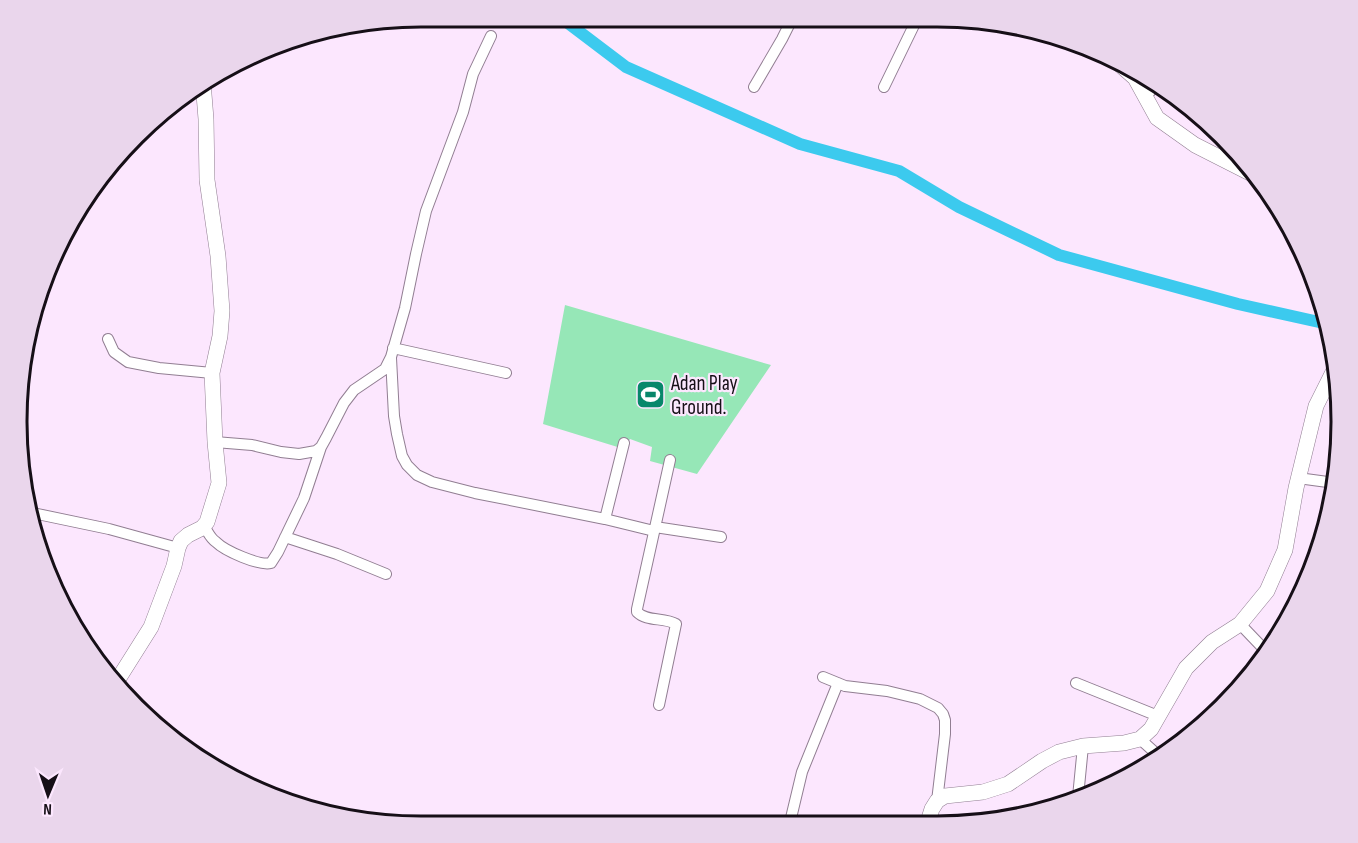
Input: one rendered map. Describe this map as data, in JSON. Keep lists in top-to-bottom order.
{
  "places": {
    "sports": ["Adan Play Ground."]
  },
  "north": "bottom"
}
